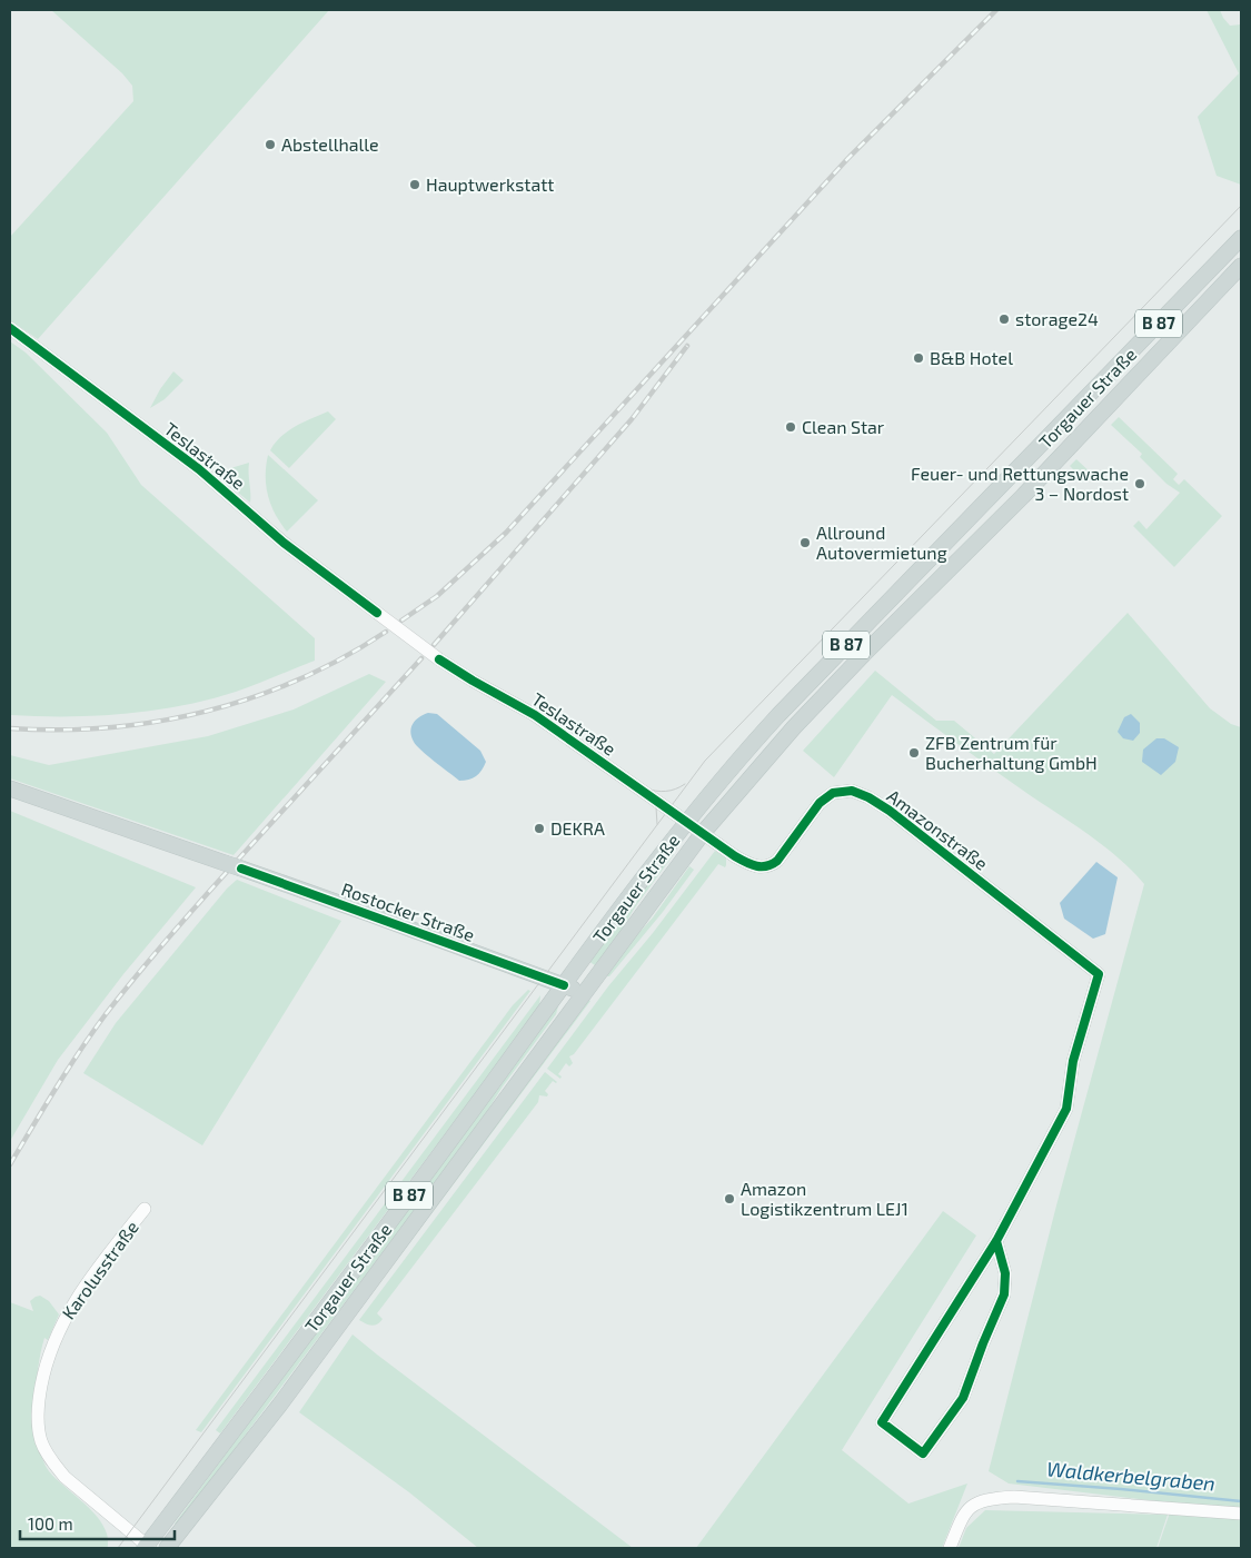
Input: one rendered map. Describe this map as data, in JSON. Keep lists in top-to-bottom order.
{
  "streets": {
    "main road": ["B 87", "Torgauer Straße", "Rostocker Straße"],
    "street": ["Teslastraße", "Amazonstraße", "Karolusstraße"]
  },
  "crossings": [
    ["Torgauer Straße", "Teslastraße"],
    ["Torgauer Straße", "Amazonstraße"],
    ["Torgauer Straße", "Rostocker Straße"],
    ["Torgauer Straße", "Karolusstraße"],
    ["Teslastraße", "Amazonstraße"]
  ],
  "water": ["Waldkerbelgraben"],
  "places": [
    "Abstellhalle",
    "Hauptwerkstatt",
    "storage24",
    "B&B Hotel",
    "Clean Star",
    "Feuer- und Rettungswache 3 – Nordost",
    "Allround Autovermietung",
    "ZFB Zentrum für Bucherhaltung GmbH",
    "DEKRA",
    "Amazon Logistikzentrum LEJ1"
  ],
  "scale_bar": "100 m"
}
